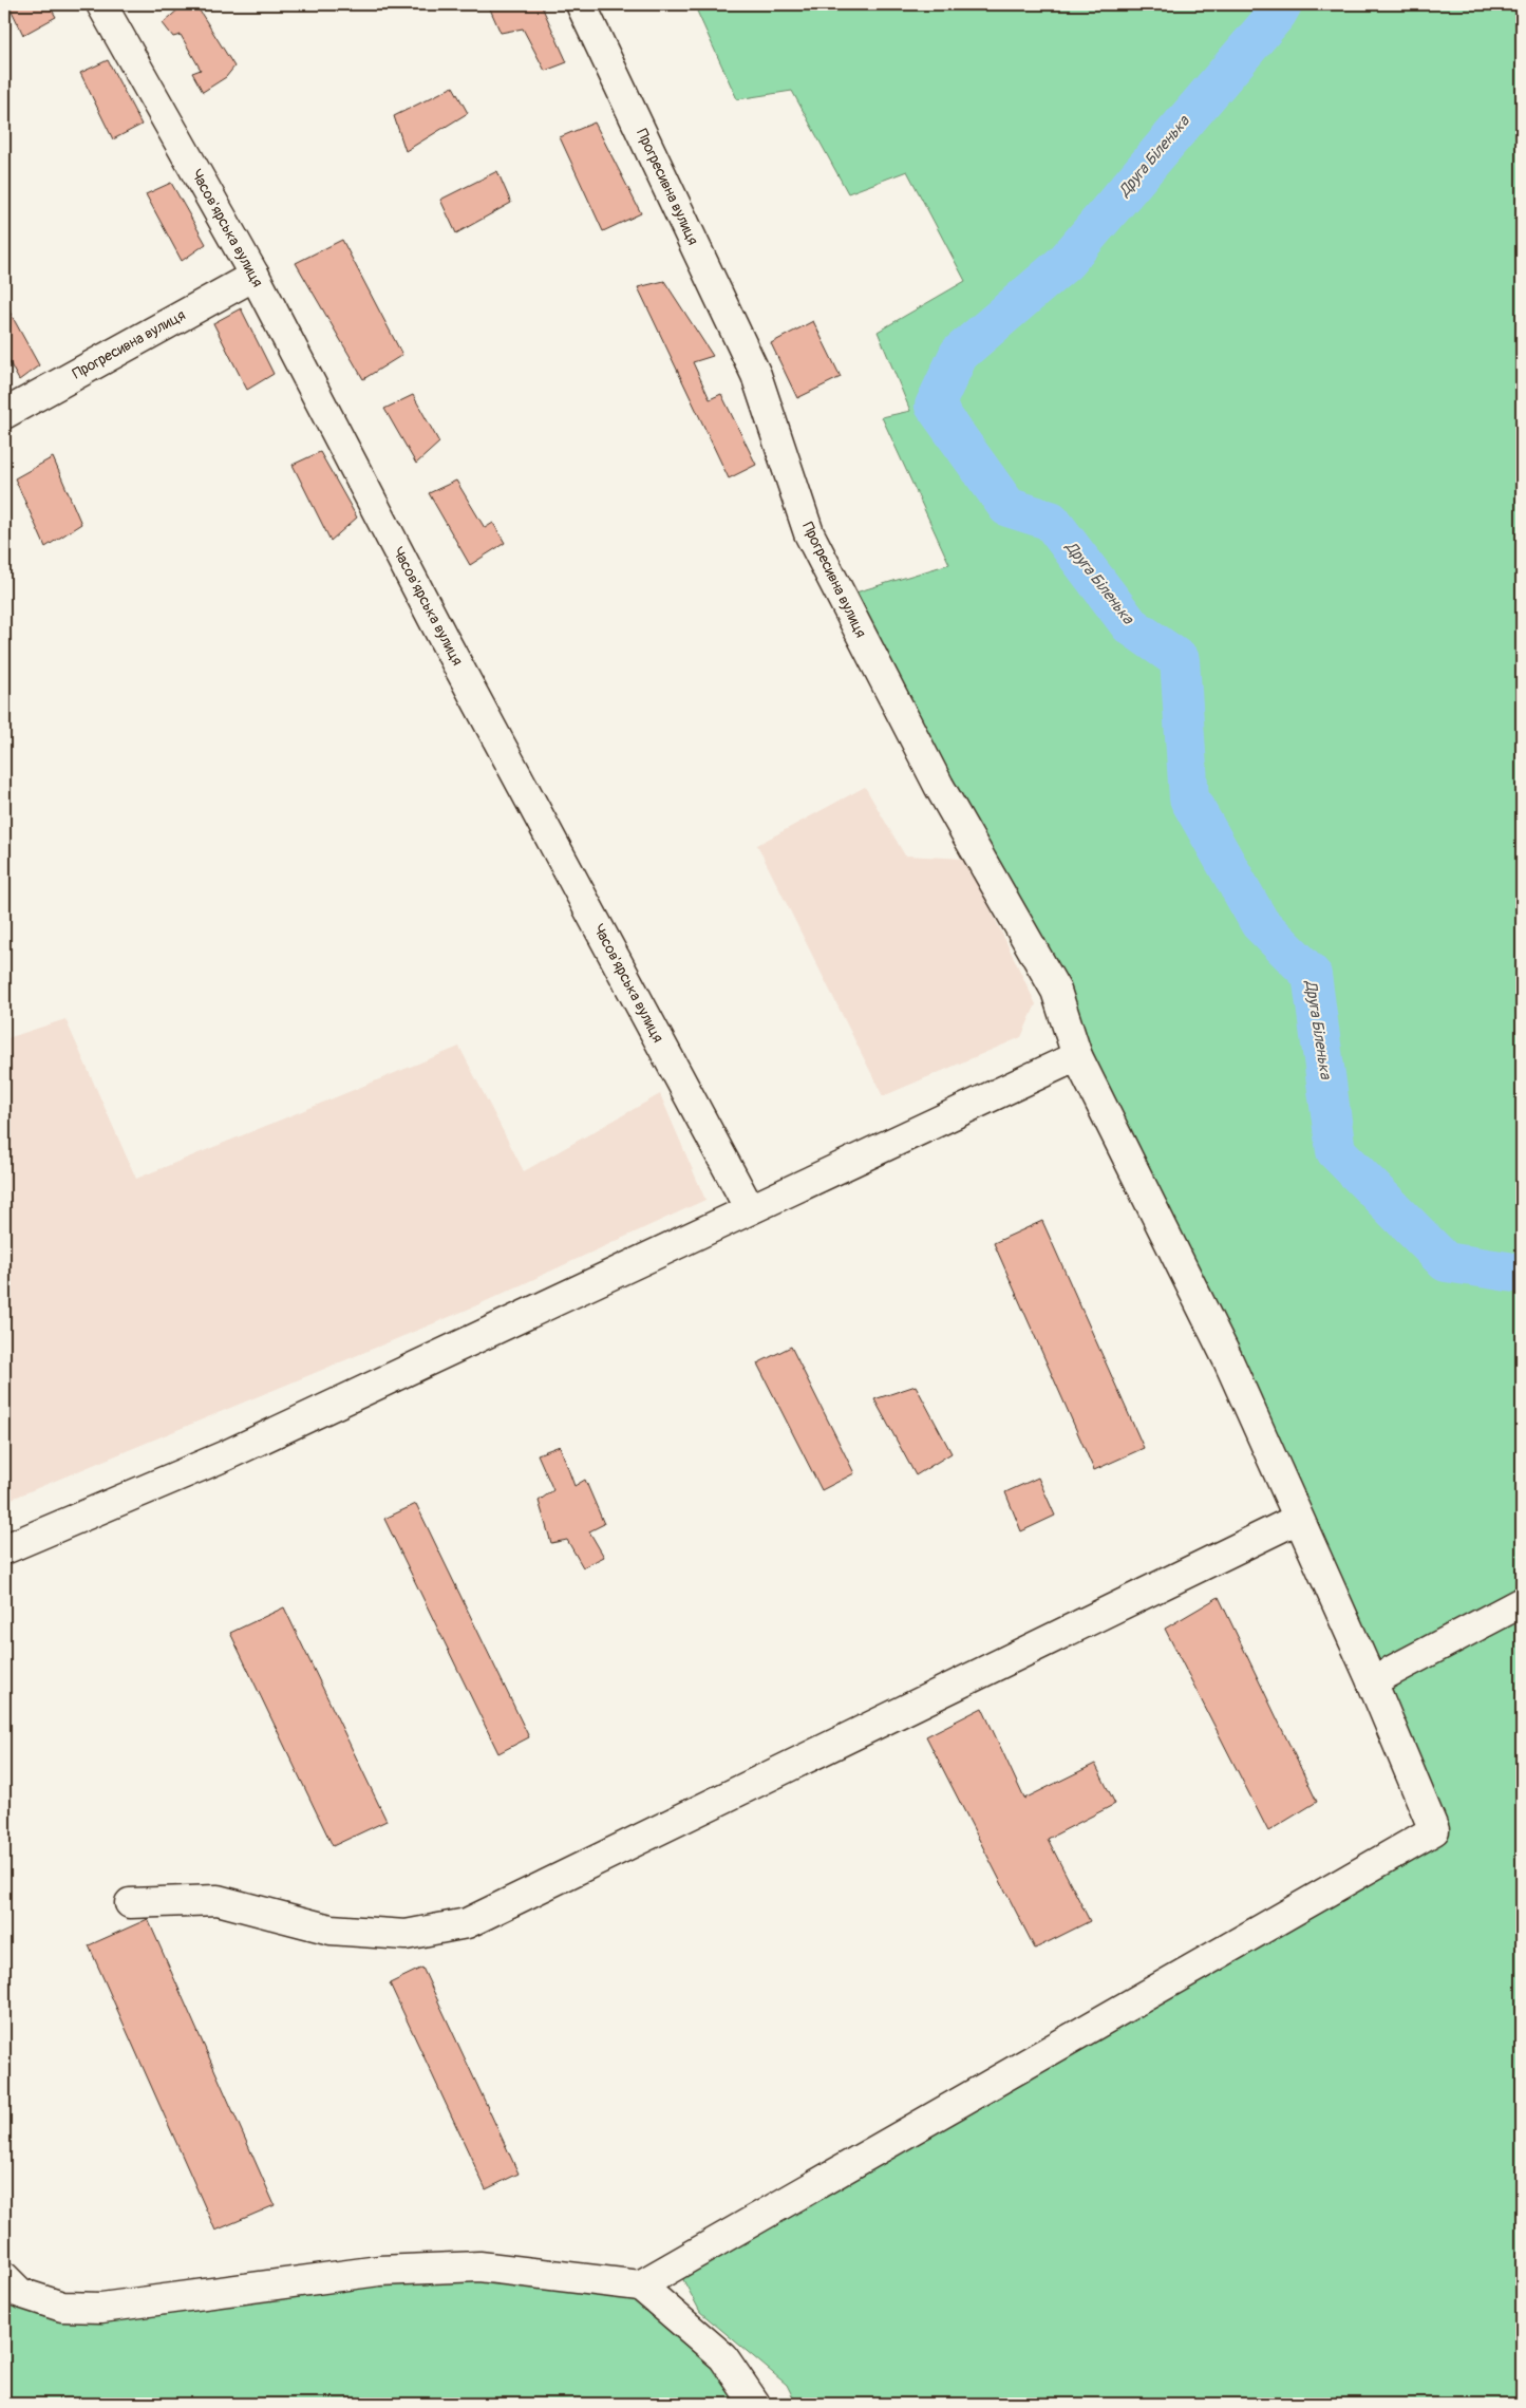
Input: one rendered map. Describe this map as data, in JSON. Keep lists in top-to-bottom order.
{
  "streets": {
    "street": ["Прогресивна вулиця", "Часов'ярська вулиця"]
  },
  "crossings": [
    ["Прогресивна вулиця", "Часов'ярська вулиця"]
  ],
  "water": ["Друга Біленька"]
}
